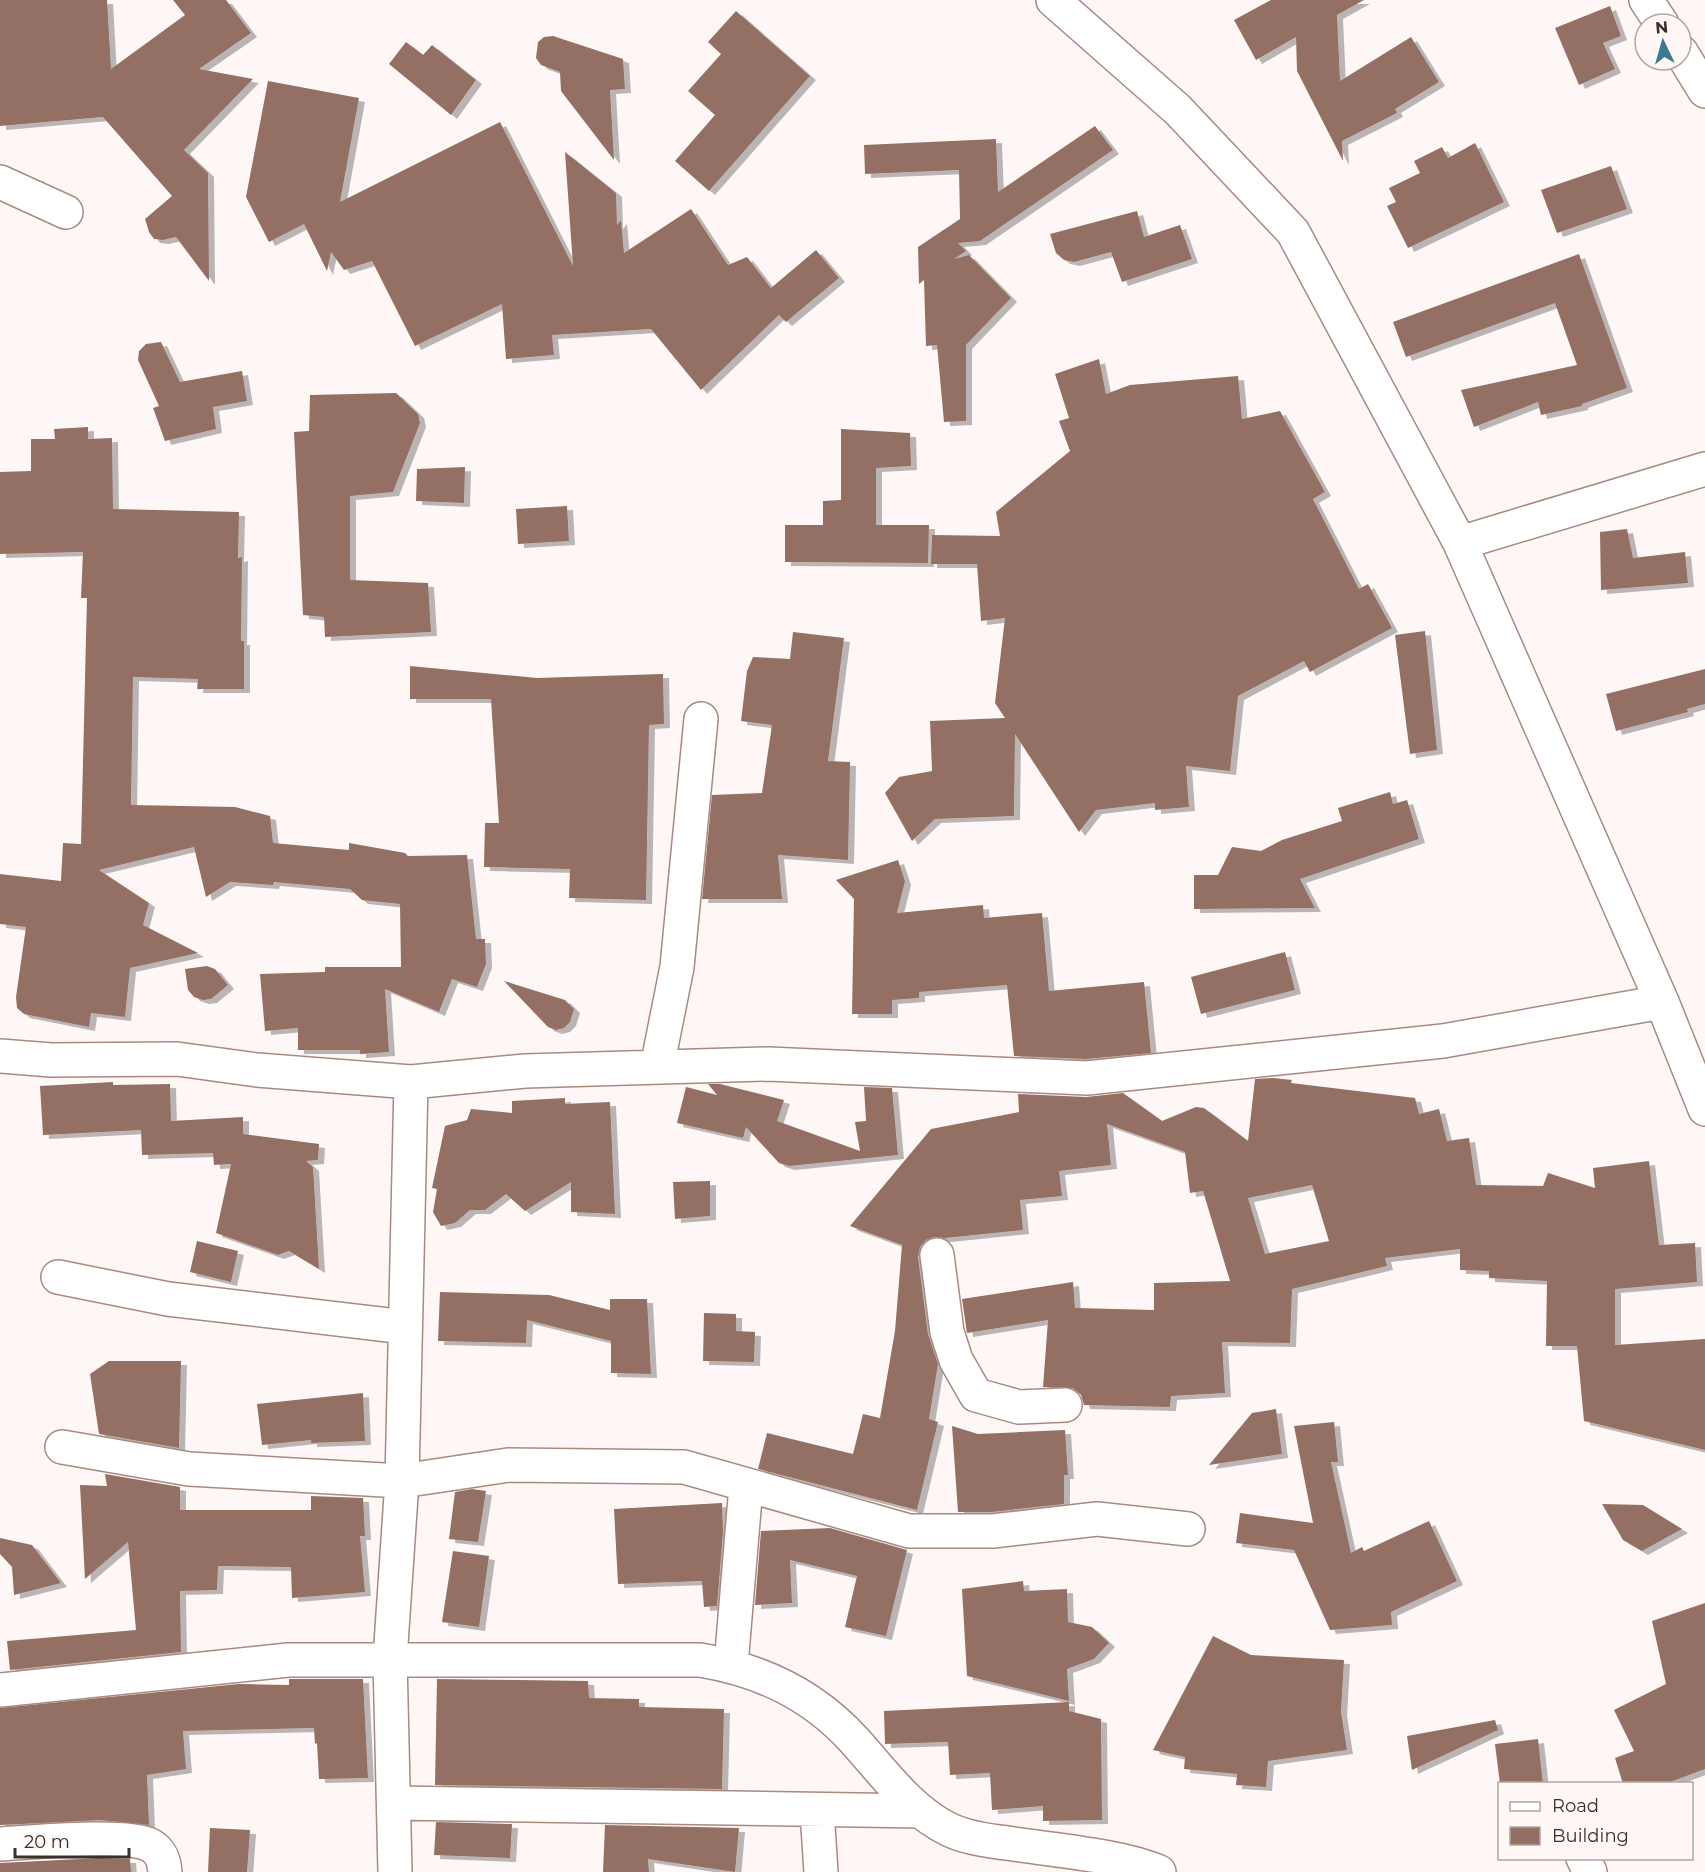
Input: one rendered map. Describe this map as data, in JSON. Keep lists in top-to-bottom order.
{
  "legend": ["Road", "Building"],
  "scale_bar": "20 m",
  "north": "top"
}
